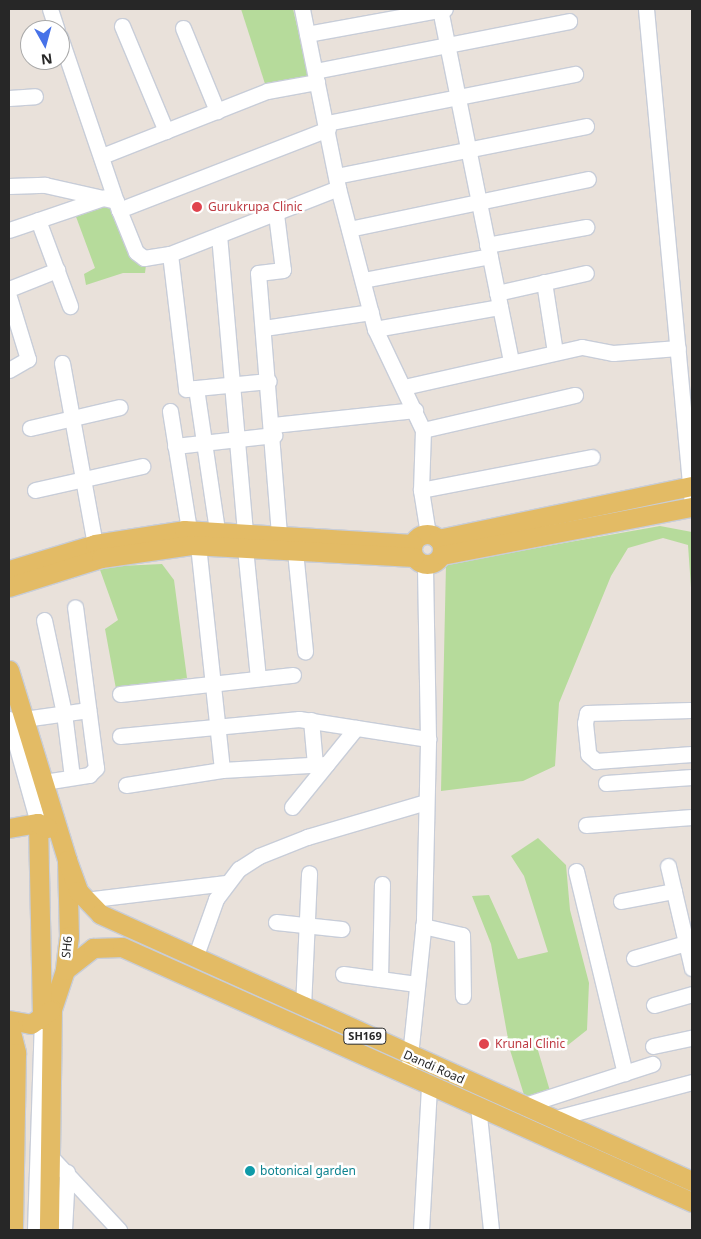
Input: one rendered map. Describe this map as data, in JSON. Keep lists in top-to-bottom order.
{
  "streets": {
    "main road": ["SH6", "SH169", "Dandi Road"]
  },
  "crossings": [
    ["SH6", "Dandi Road"]
  ],
  "places": ["Gurukrupa Clinic", "Krunal Clinic", "botonical garden"],
  "north": "bottom"
}
